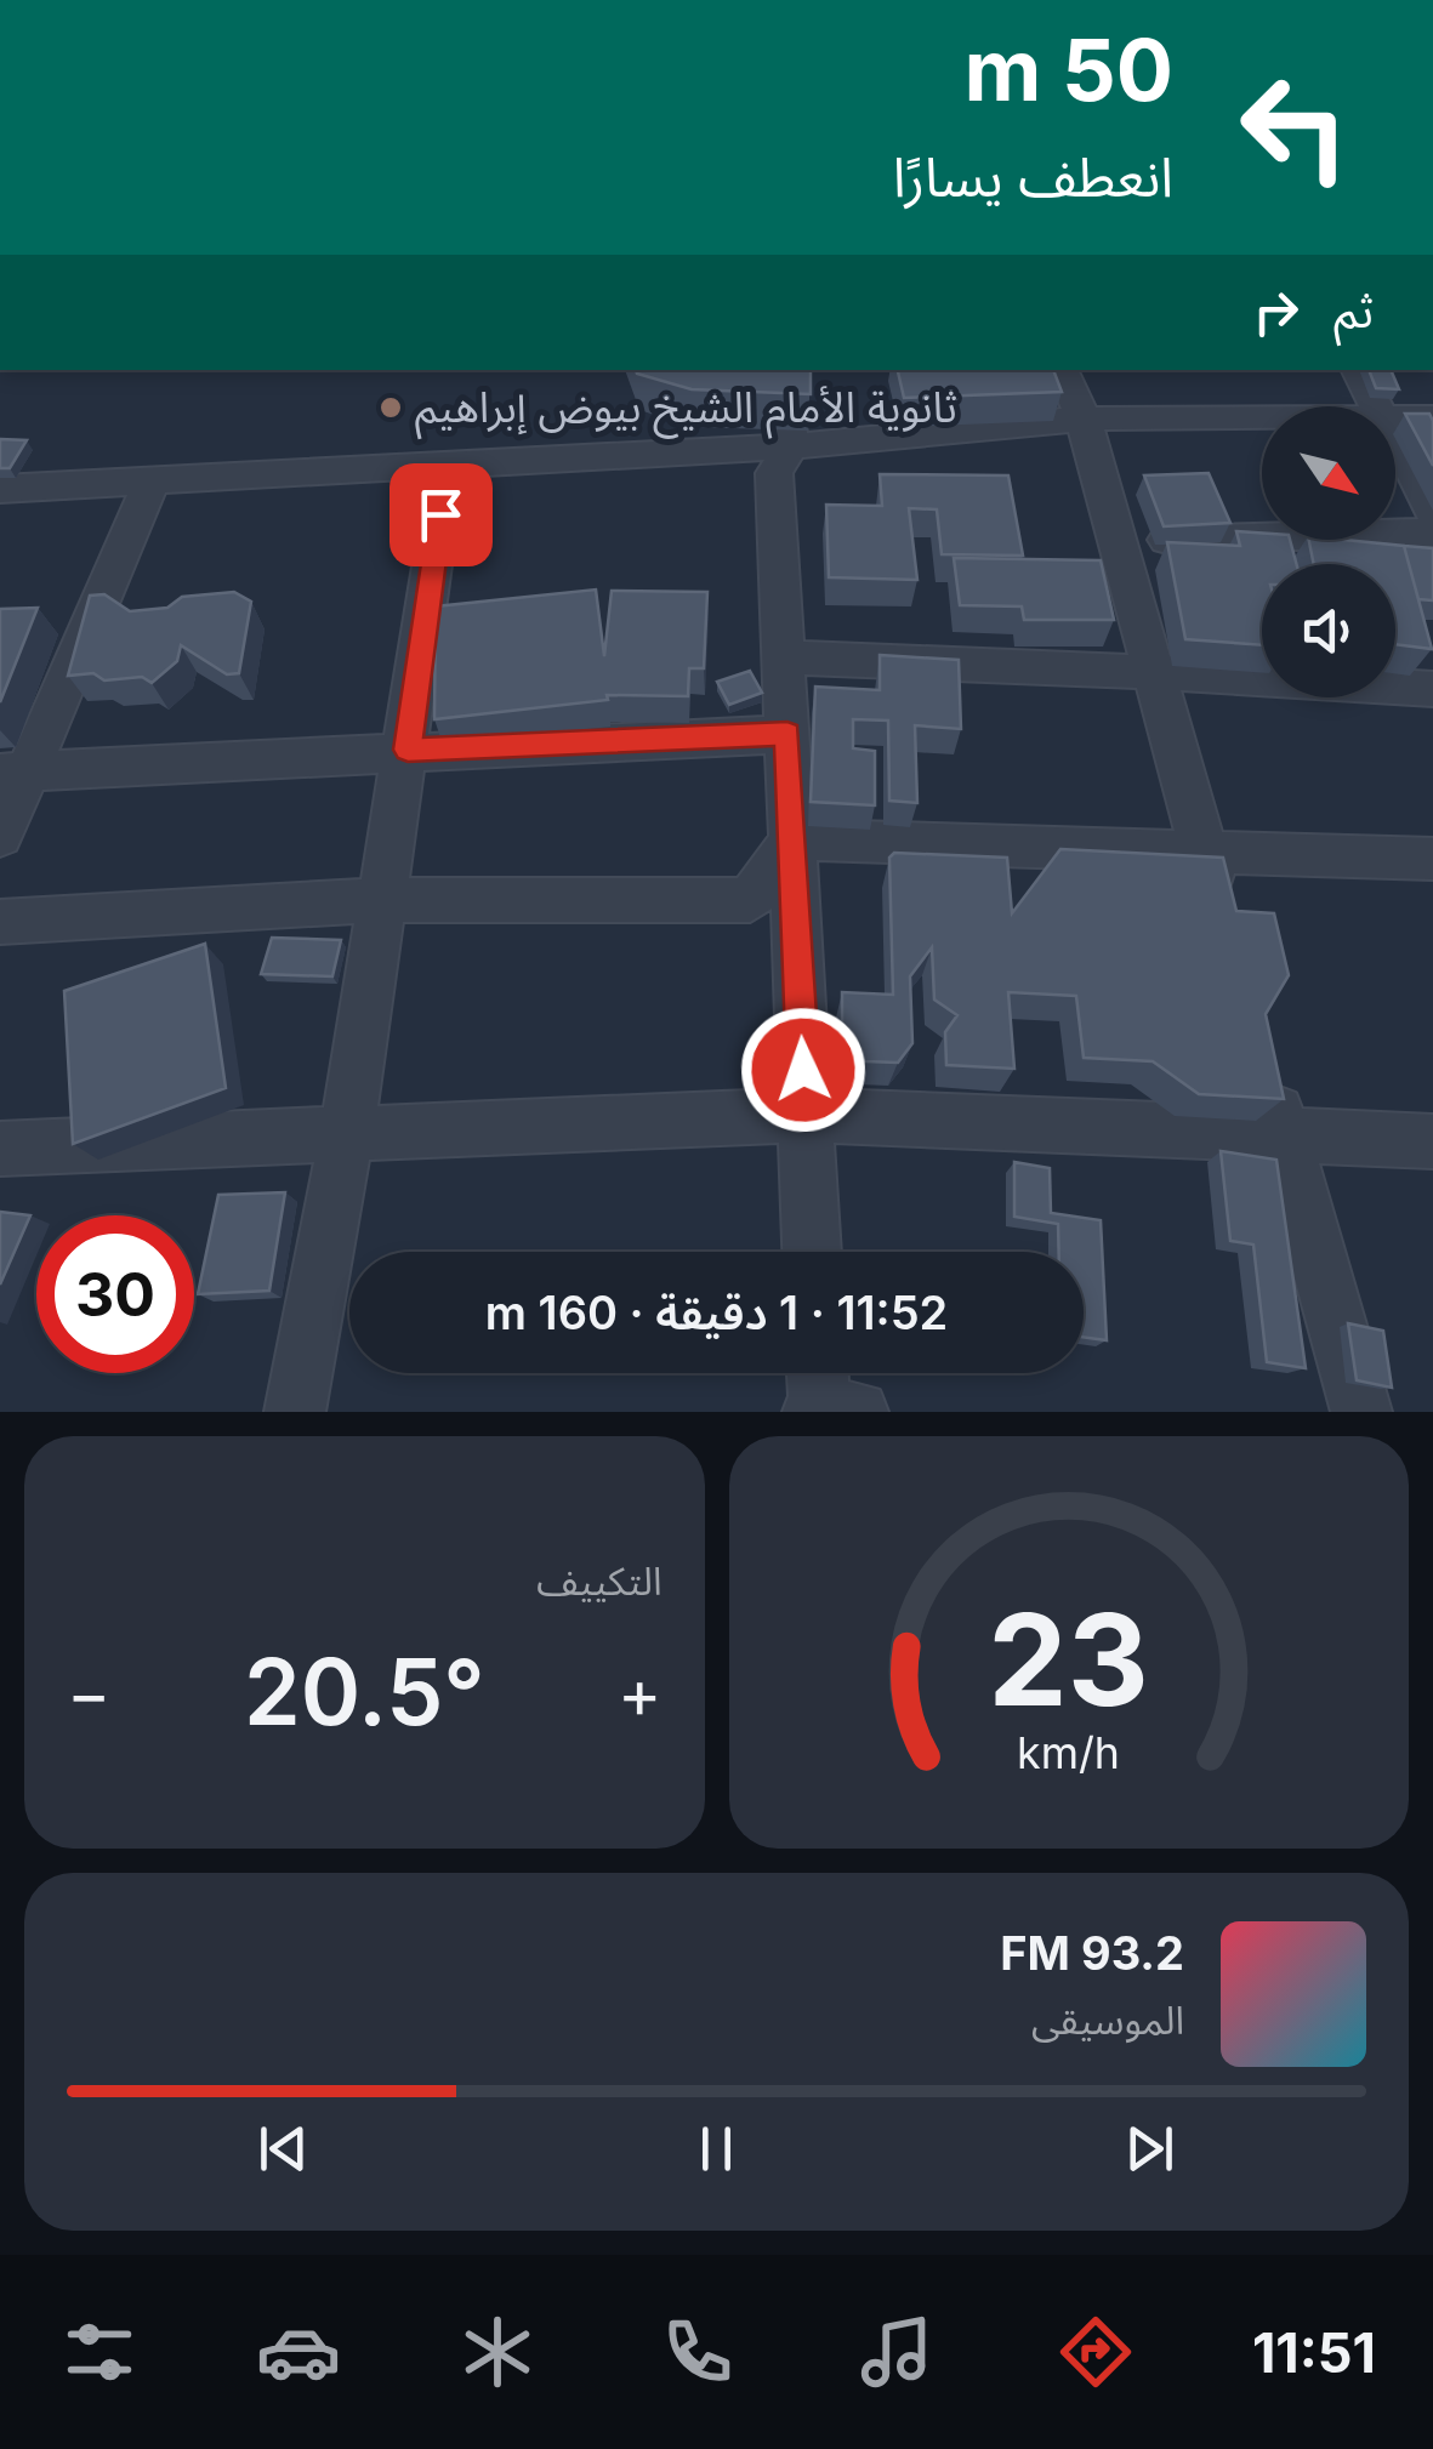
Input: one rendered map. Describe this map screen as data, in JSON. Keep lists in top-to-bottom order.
{
  "places": ["ثانوية الأمام الشيخ بيوض إبراهيم"],
  "north": "bottom right",
  "page": {
    "turn": ["50 m", "انعطف يسارًا"],
    "then": "ثم",
    "limit": "30",
    "trip": "11:52 · 1 دقيقة · 160 m",
    "tile": "التكييف",
    "heat": ["−", "20.5°", "+"],
    "song": ["93.2 FM", "الموسيقى"],
    "tabs": "11:51",
    "gauge": ["23", "km/h"]
  }
}
